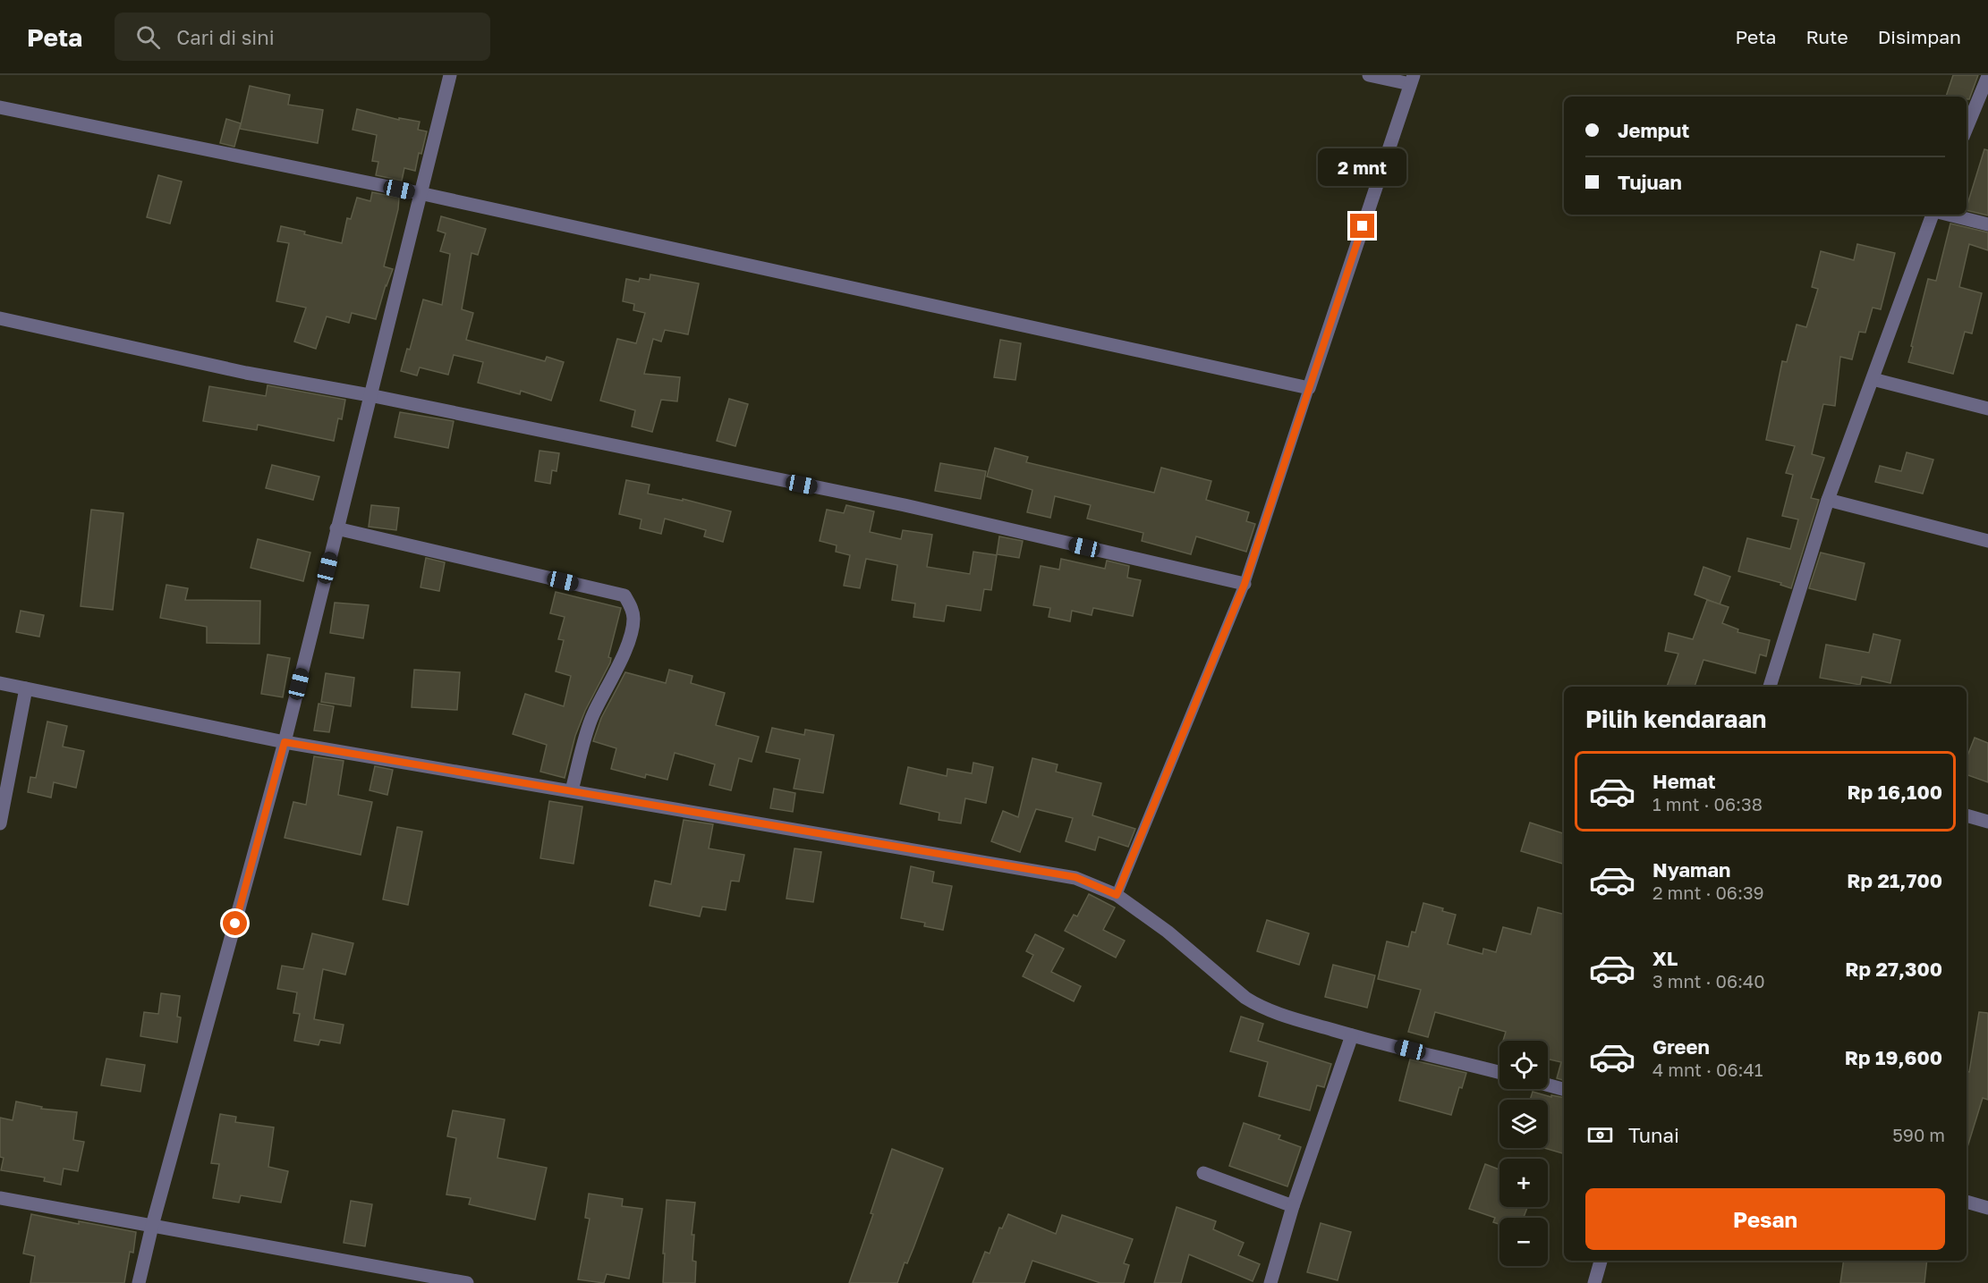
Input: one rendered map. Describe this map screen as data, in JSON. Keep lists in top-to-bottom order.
{
  "page": {
    "header": "Peta",
    "search": "Cari di sini",
    "nav": ["Peta", "Rute", "Disimpan"],
    "banner": ["Jemput", "Tujuan"],
    "bubble": "2 mnt",
    "heading": "Pilih kendaraan",
    "list": [
      {
        "name": "Hemat",
        "note": "1 mnt · 06:38",
        "value": "Rp 16,100"
      },
      {
        "name": "Nyaman",
        "note": "2 mnt · 06:39",
        "value": "Rp 21,700"
      },
      {
        "name": "XL",
        "note": "3 mnt · 06:40",
        "value": "Rp 27,300"
      },
      {
        "name": "Green",
        "note": "4 mnt · 06:41",
        "value": "Rp 19,600"
      }
    ],
    "map_buttons": ["+", "−"],
    "pay": ["Tunai", "590 m"],
    "buttons": "Pesan"
  }
}
